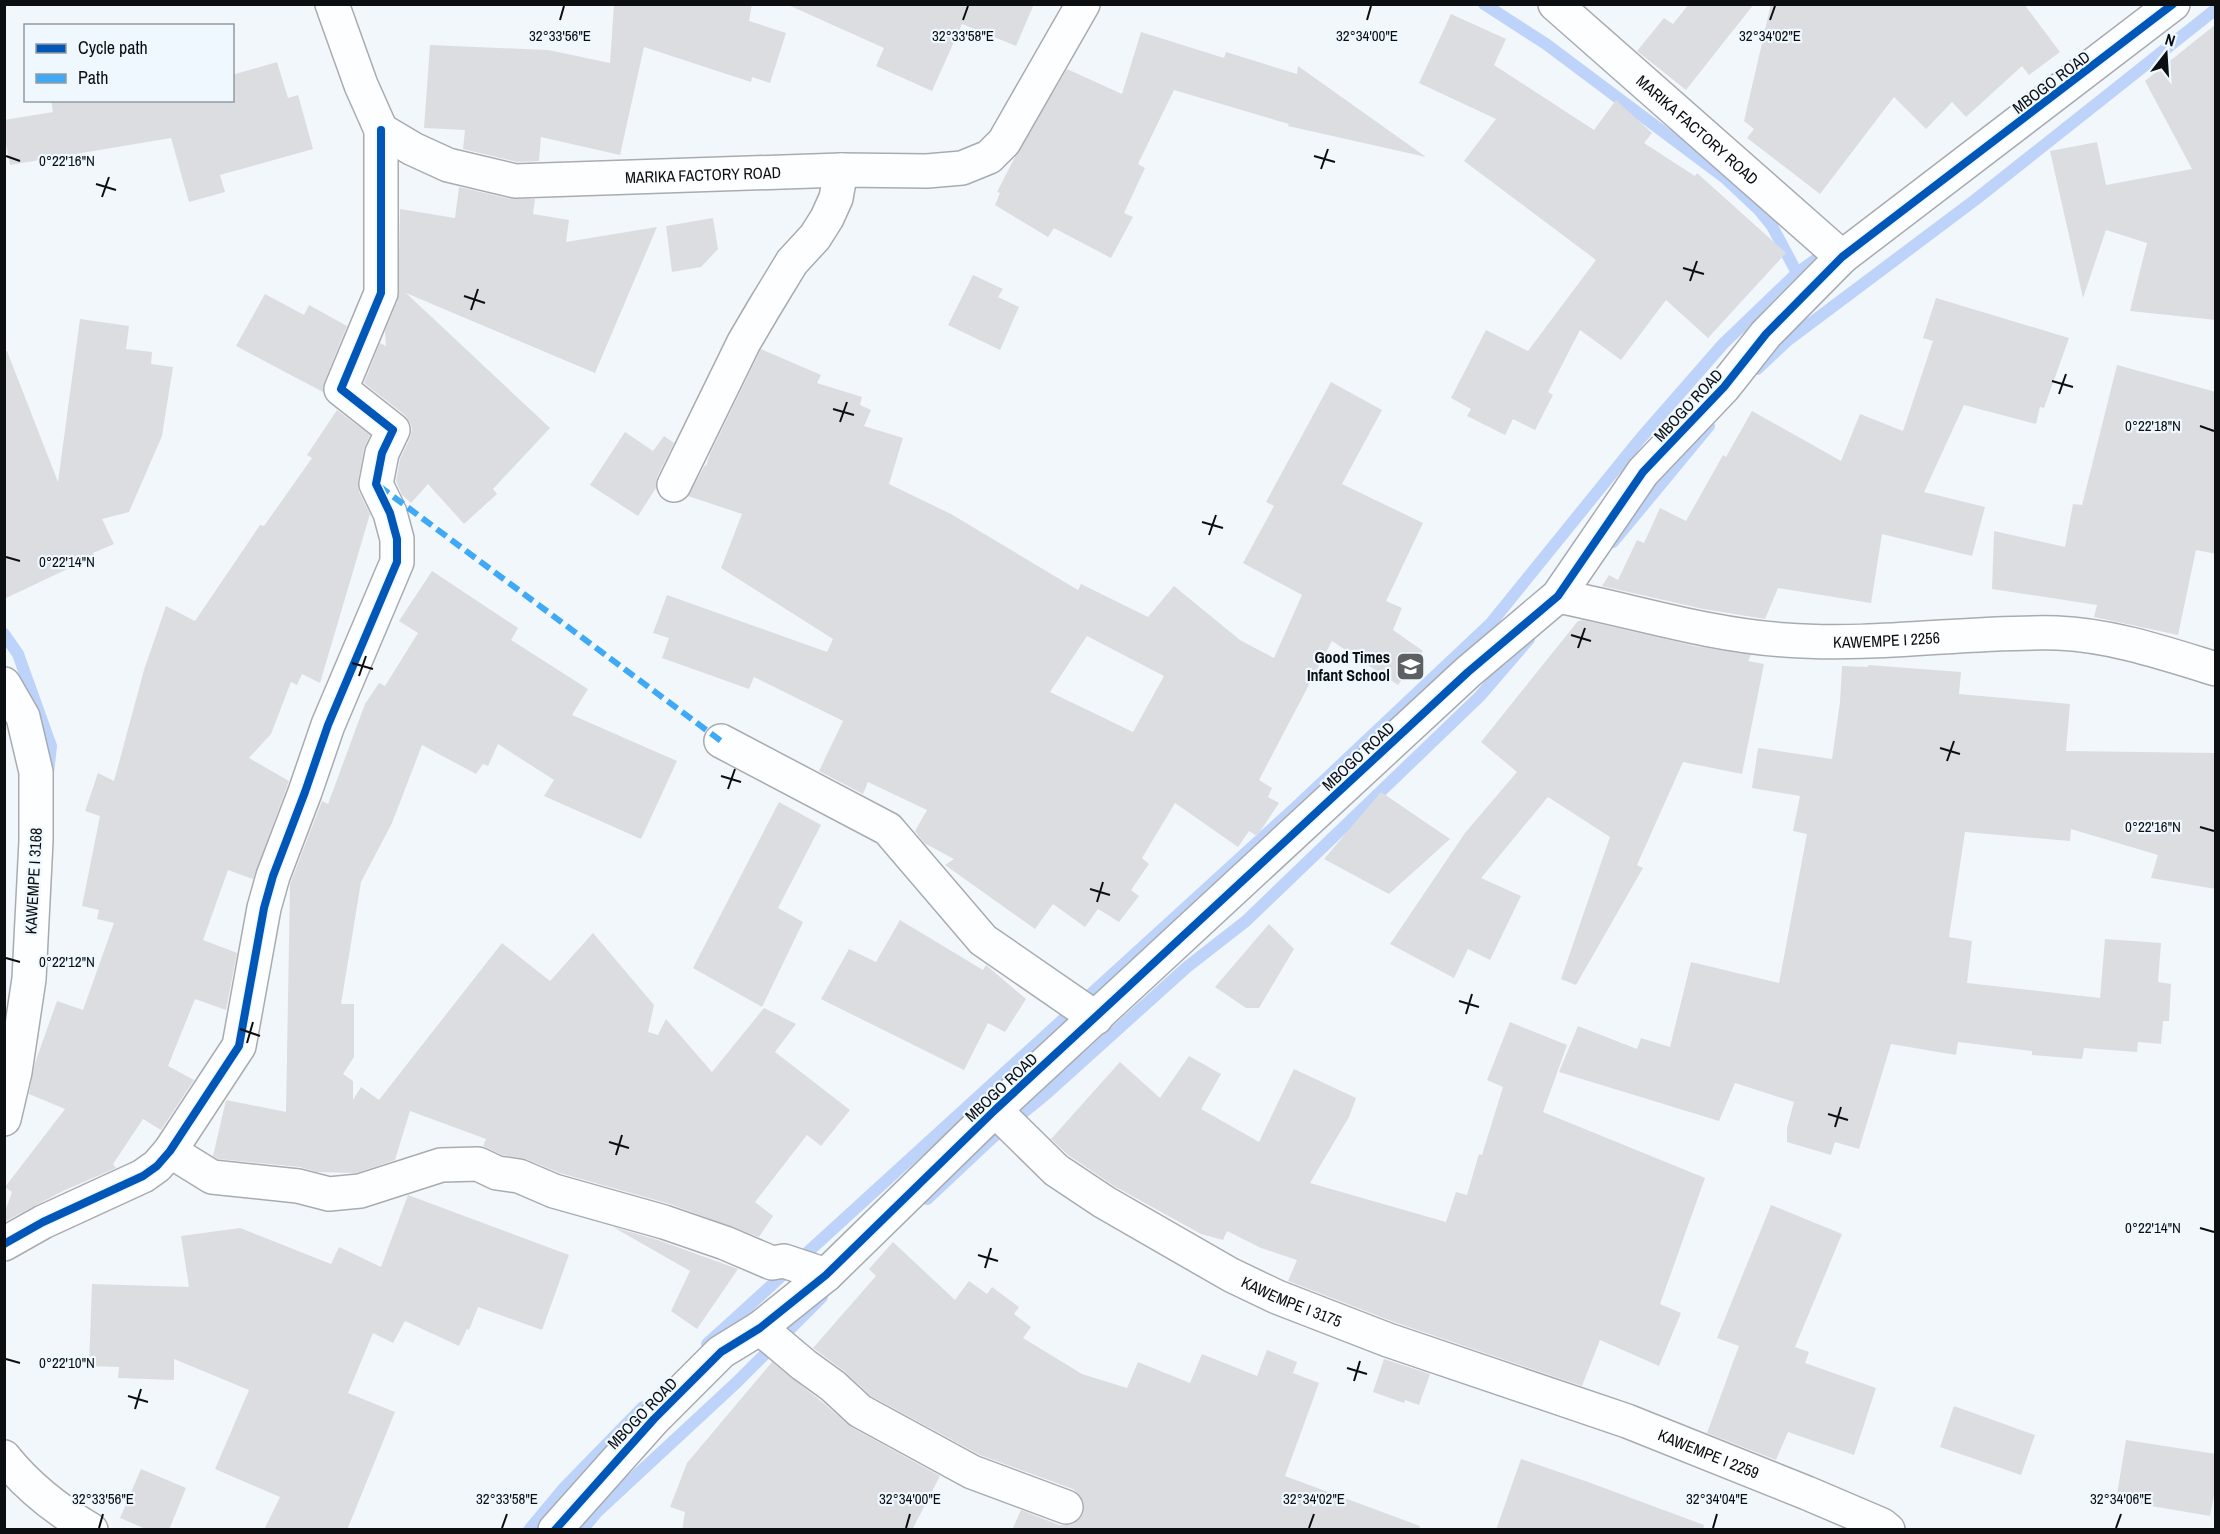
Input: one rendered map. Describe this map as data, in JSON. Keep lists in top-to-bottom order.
{
  "streets": {
    "street": [
      "MBOGO ROAD",
      "MARIKA FACTORY ROAD",
      "KAWEMPE I 2256",
      "KAWEMPE I 3168",
      "KAWEMPE I 3175",
      "KAWEMPE I 2259"
    ]
  },
  "crossings": [
    ["MBOGO ROAD", "MARIKA FACTORY ROAD"],
    ["MBOGO ROAD", "KAWEMPE I 2256"],
    ["MBOGO ROAD", "KAWEMPE I 3175"],
    ["KAWEMPE I 3175", "KAWEMPE I 2259"]
  ],
  "places": {
    "school or university": ["Good Times Infant School"]
  },
  "legend": ["Cycle path", "Path"],
  "north": "top",
  "coordinates": [
    "32°33'56\"E",
    "32°33'58\"E",
    "32°34'00\"E",
    "32°34'02\"E",
    "0°22'16\"N",
    "0°22'18\"N",
    "0°22'14\"N",
    "0°22'12\"N",
    "0°22'10\"N",
    "32°34'04\"E",
    "32°34'06\"E"
  ]
}
